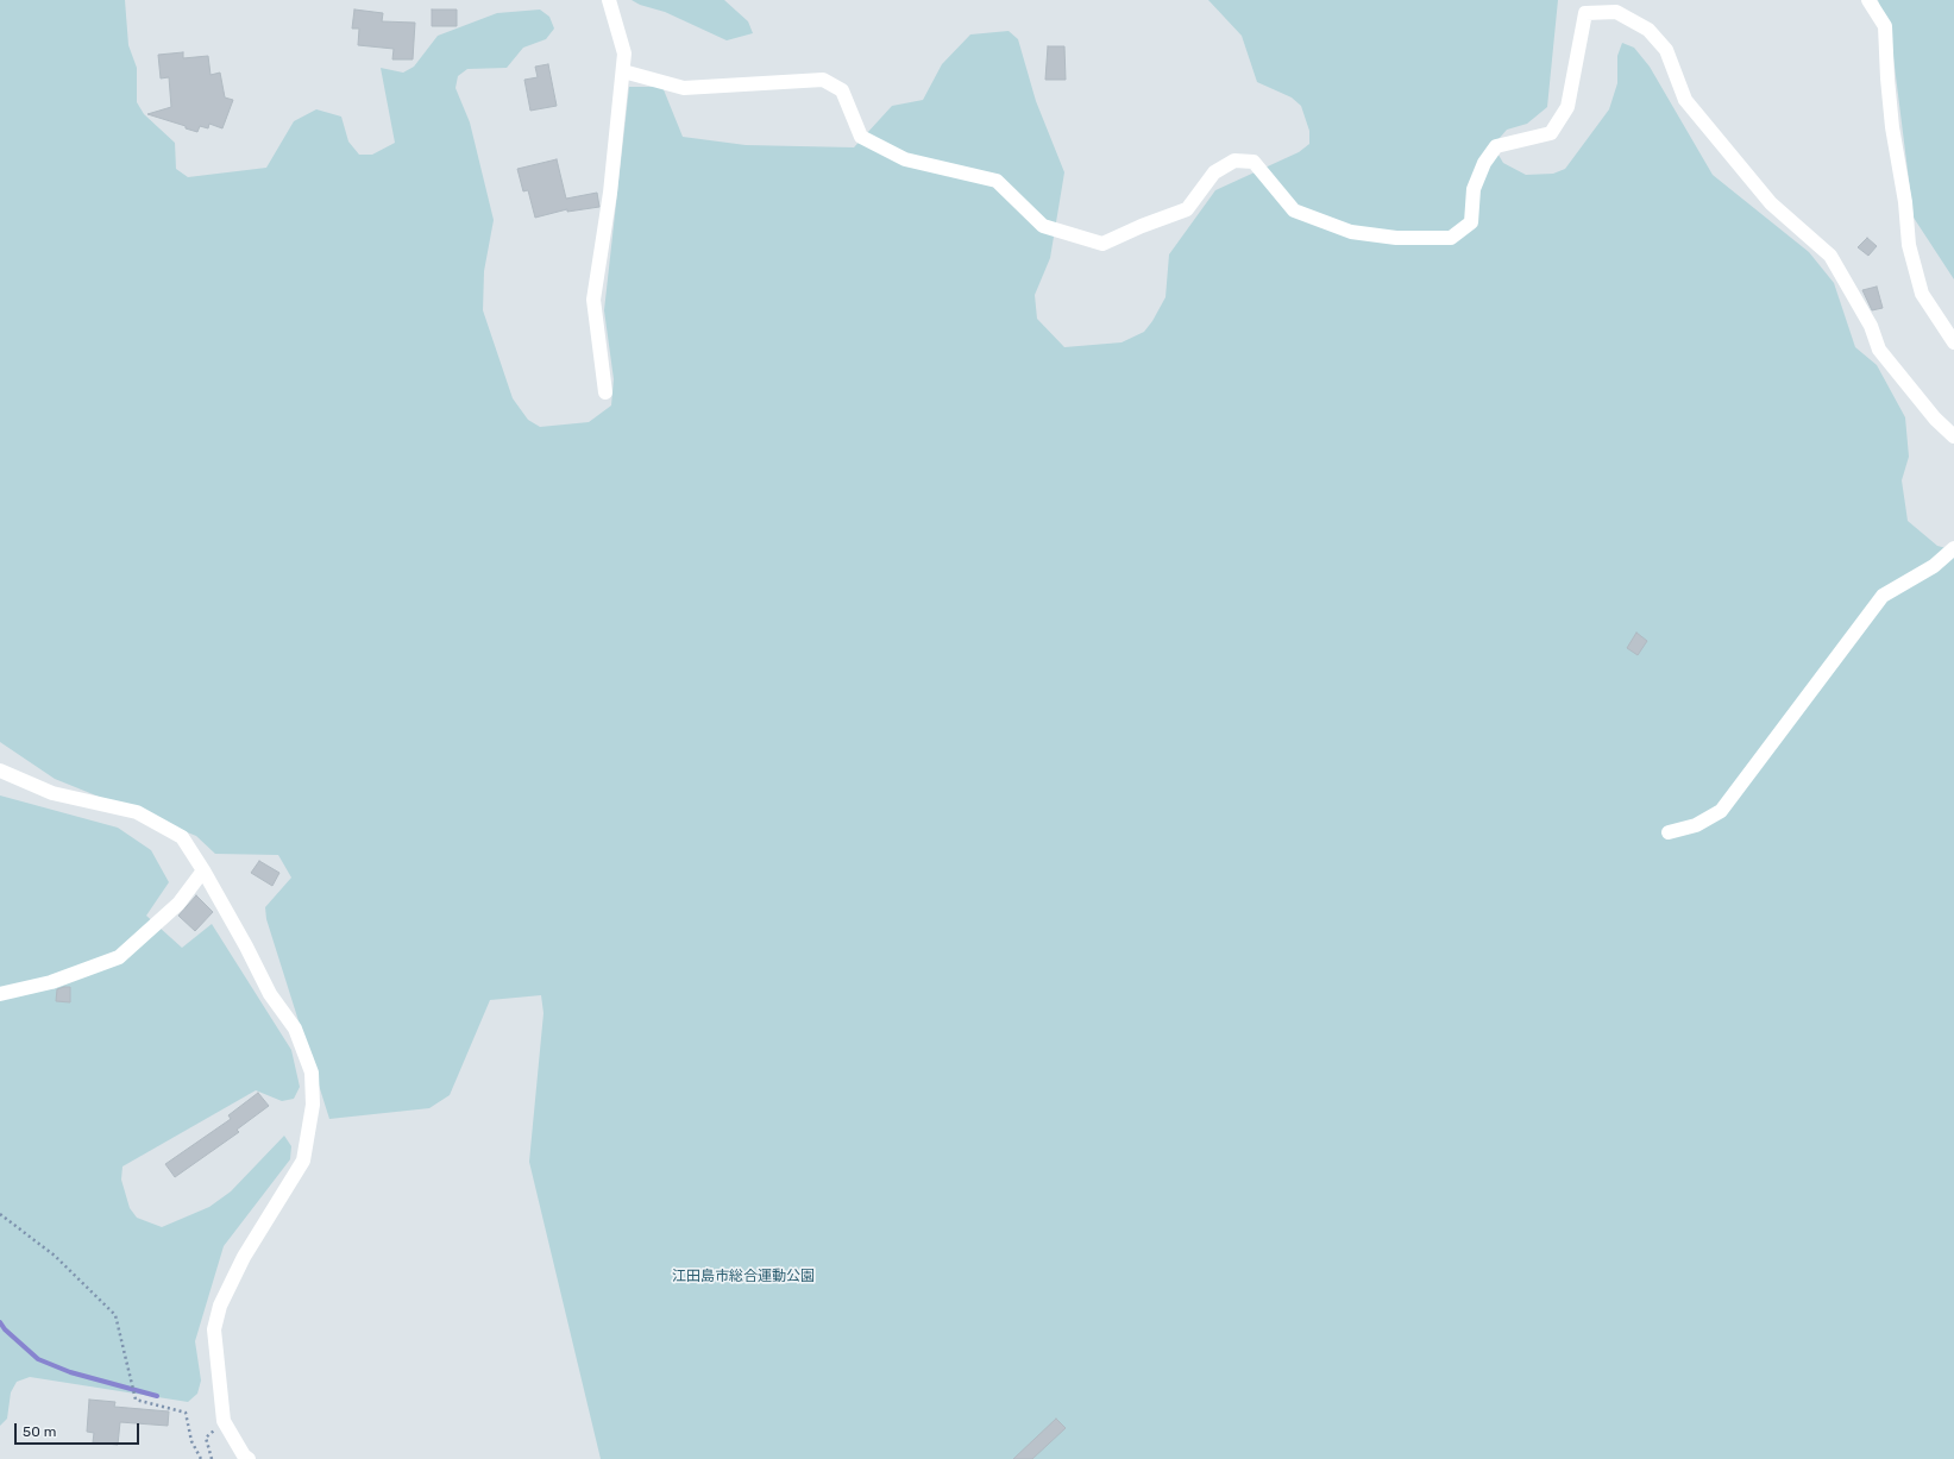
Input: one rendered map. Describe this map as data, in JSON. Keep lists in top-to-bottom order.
{
  "parks": ["江田島市総合運動公園"],
  "scale_bar": "50 m"
}
